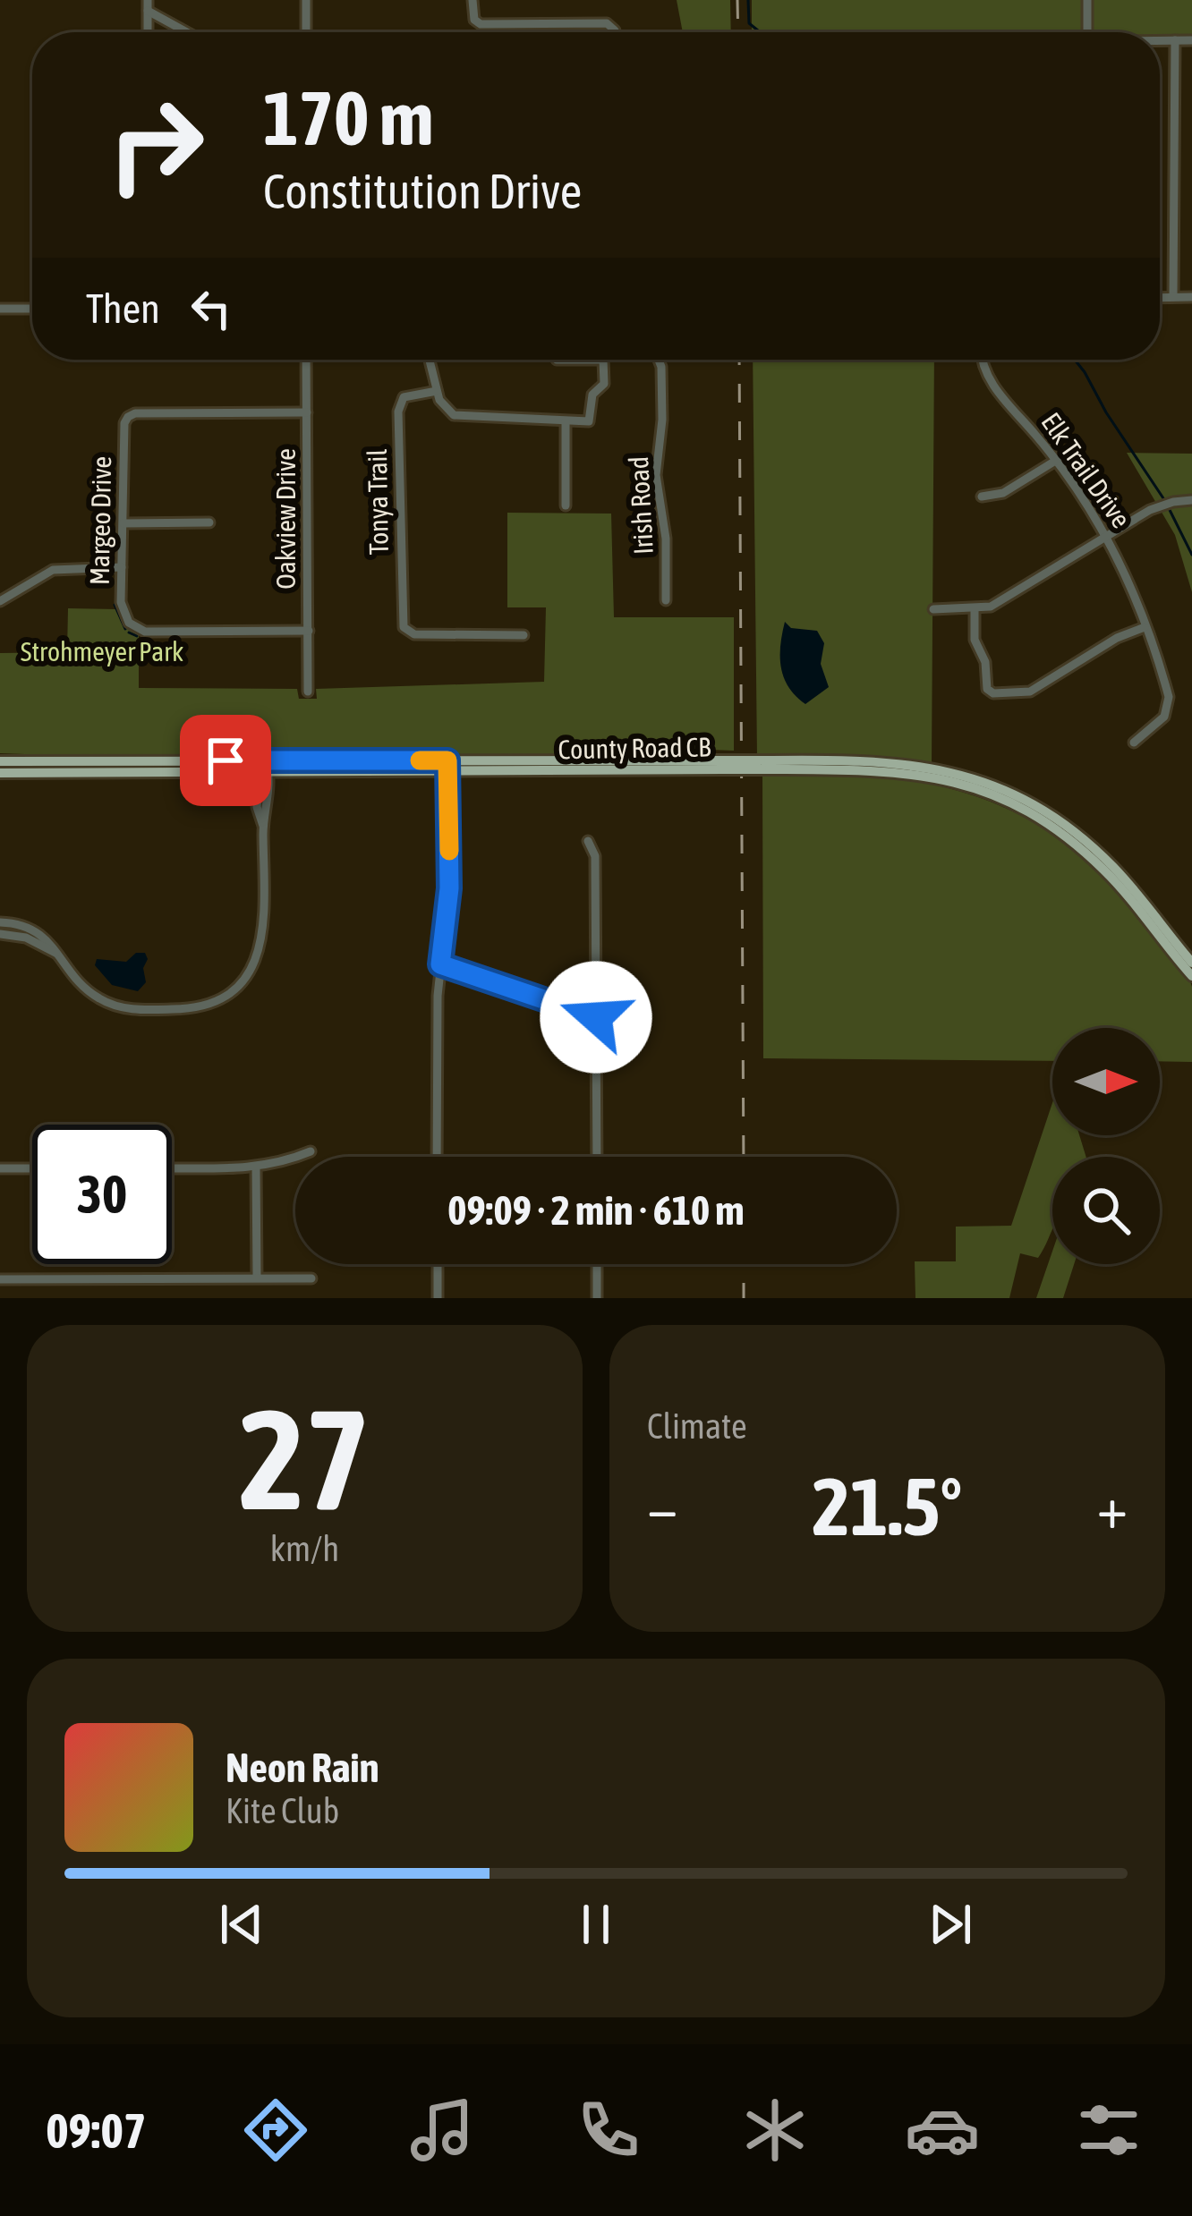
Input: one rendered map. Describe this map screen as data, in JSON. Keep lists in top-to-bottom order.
{
  "streets": {
    "main road": ["County Road CB"],
    "street": [
      "Elk Trail Drive",
      "Tonya Trail",
      "Irish Road",
      "Oakview Drive",
      "Margeo Drive"
    ]
  },
  "crossings": [
    ["Oakview Drive", "Margeo Drive"]
  ],
  "parks": ["Strohmeyer Park"],
  "north": "right",
  "page": {
    "turn": ["170 m", "Constitution Drive"],
    "then": "Then",
    "limit": "30",
    "trip": "09:09 · 2 min · 610 m",
    "tile": [
      ["27", "km/h"],
      "Climate"
    ],
    "heat": ["−", "21.5°", "+"],
    "song": ["Neon Rain", "Kite Club"],
    "tabs": "09:07"
  }
}
